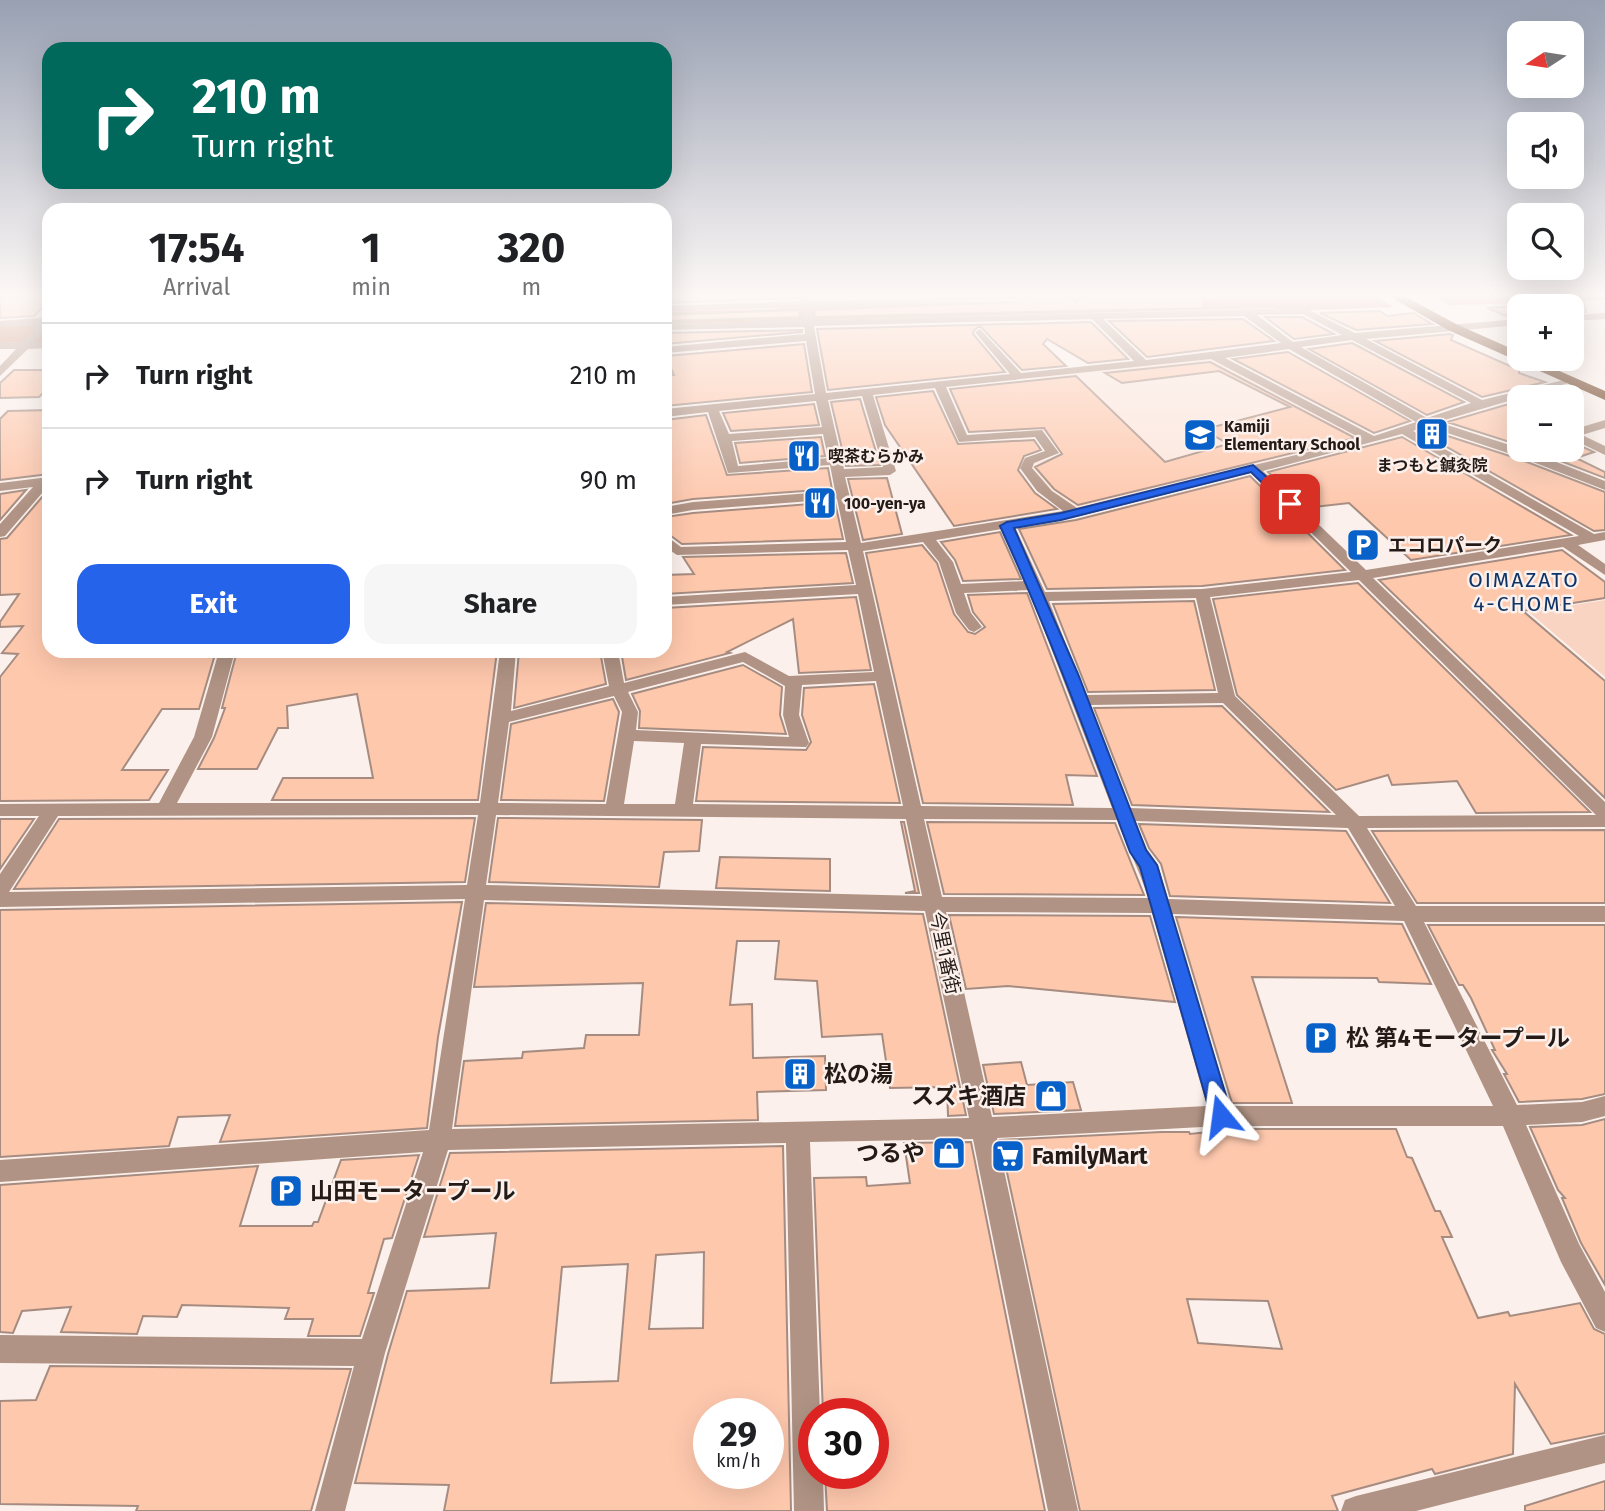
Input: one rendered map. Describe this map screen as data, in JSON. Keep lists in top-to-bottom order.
{
  "streets": {
    "street": ["今里1番街"]
  },
  "districts": ["OIMAZATO 4-CHOME"],
  "places": {
    "building": ["まつもと鍼灸院", "松の湯"],
    "school or university": ["Kamiji Elementary School"],
    "restaurant": ["喫茶むらかみ", "100-yen-ya"],
    "parking": ["エコロパーク", "松 第4モータープール", "山田モータープール"],
    "shop": ["スズキ酒店", "つるや"],
    "supermarket": ["FamilyMart"]
  },
  "north": "left",
  "page": {
    "map_buttons": ["+", "−"],
    "turn": ["210 m", "Turn right"],
    "eta": [
      "17:54",
      "Arrival",
      "1",
      "min",
      "320",
      "m"
    ],
    "list": [
      {
        "name": "Turn right",
        "value": "210 m"
      },
      {
        "name": "Turn right",
        "value": "90 m"
      }
    ],
    "buttons": ["Exit", "Share"],
    "speed": "29 km/h",
    "limit": "30"
  }
}
